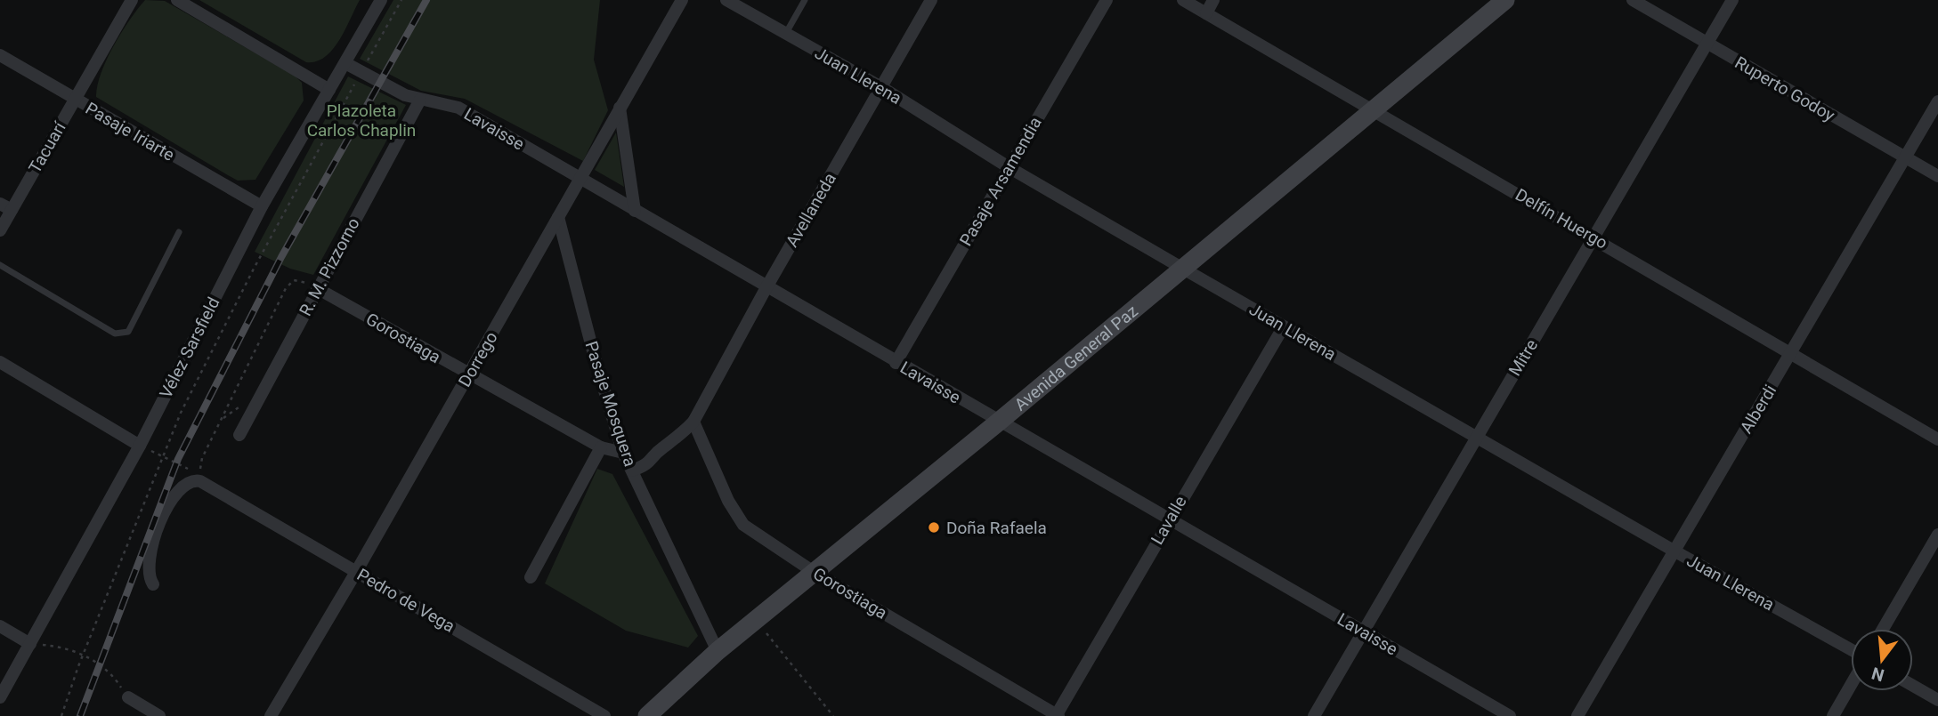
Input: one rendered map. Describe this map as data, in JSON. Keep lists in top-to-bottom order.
{
  "streets": {
    "main road": ["Avenida General Paz"],
    "street": [
      "Juan Llerena",
      "Ruperto Godoy",
      "Lavaisse",
      "Pasaje Iriarte",
      "Tacuarí",
      "Pasaje Arsamendia",
      "Avellaneda",
      "Delfín Huergo",
      "R. M. Pizzorno",
      "Gorostiaga",
      "Vélez Sarsfield",
      "Mitre",
      "Dorrego",
      "Pasaje Mosquera",
      "Alberdi",
      "Lavalle",
      "Pedro de Vega"
    ]
  },
  "crossings": [
    ["Juan Llerena", "Pasaje Arsamendia"],
    ["Juan Llerena", "Avellaneda"],
    ["Juan Llerena", "Avenida General Paz"],
    ["Juan Llerena", "Mitre"],
    ["Juan Llerena", "Alberdi"],
    ["Juan Llerena", "Lavalle"],
    ["Ruperto Godoy", "Mitre"],
    ["Ruperto Godoy", "Alberdi"],
    ["Lavaisse", "Pasaje Arsamendia"],
    ["Lavaisse", "Avellaneda"],
    ["Lavaisse", "R. M. Pizzorno"],
    ["Lavaisse", "Vélez Sarsfield"],
    ["Lavaisse", "Avenida General Paz"],
    ["Lavaisse", "Mitre"],
    ["Lavaisse", "Dorrego"],
    ["Lavaisse", "Lavalle"],
    ["Pasaje Iriarte", "Tacuarí"],
    ["Pasaje Iriarte", "Vélez Sarsfield"],
    ["Avellaneda", "Gorostiaga"],
    ["Avellaneda", "Pasaje Mosquera"],
    ["Delfín Huergo", "Avenida General Paz"],
    ["Delfín Huergo", "Mitre"],
    ["Delfín Huergo", "Alberdi"],
    ["R. M. Pizzorno", "Gorostiaga"],
    ["Gorostiaga", "Avenida General Paz"],
    ["Gorostiaga", "Dorrego"],
    ["Gorostiaga", "Pasaje Mosquera"],
    ["Gorostiaga", "Lavalle"],
    ["Avenida General Paz", "Pasaje Mosquera"],
    ["Dorrego", "Pasaje Mosquera"],
    ["Dorrego", "Pedro de Vega"]
  ],
  "parks": ["Plazoleta Carlos Chaplin"],
  "places": ["Doña Rafaela"],
  "north": "bottom"
}
